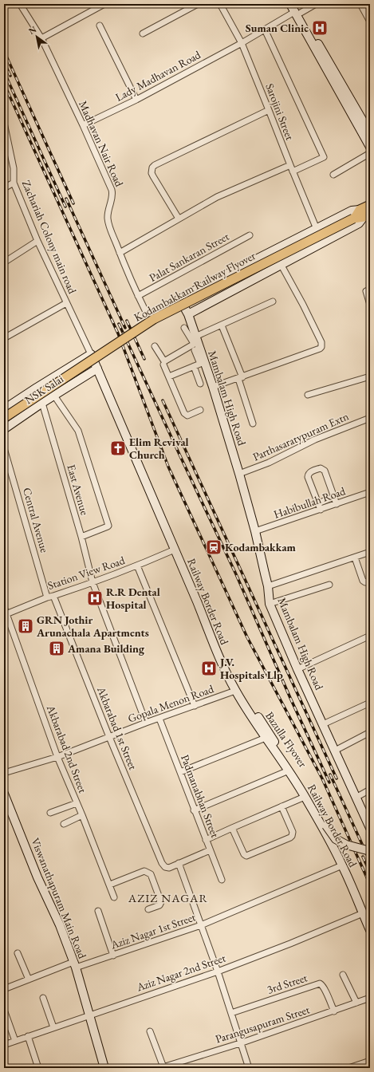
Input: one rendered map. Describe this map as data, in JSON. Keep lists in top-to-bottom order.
{
  "streets": {
    "main road": ["Kodambakkam Railway Flyover"],
    "street": [
      "Lady Madhavan Road",
      "Sarojini Street",
      "Madhavan Nair Road",
      "Zachariah Colony main road",
      "Palat Sankaran Street",
      "NSK Salai",
      "Mambalam High Road",
      "Parthasaratypuram Extn",
      "East Avenue",
      "Habibullah Road",
      "Central Avenue",
      "Station View Road",
      "Railway Border Road",
      "Gopala Menon Road",
      "Akbarabad 1st Street",
      "Bazulla Flyover",
      "Akbarabad 2nd Street",
      "Padmanabhan Street",
      "Viswanathapuram Main Road",
      "Aziz Nagar 1st Street",
      "Aziz Nagar 2nd Street",
      "3rd Street",
      "Parangusapuram Street"
    ]
  },
  "crossings": [
    ["Lady Madhavan Road", "Sarojini Street"],
    ["Lady Madhavan Road", "Madhavan Nair Road"],
    ["Madhavan Nair Road", "Palat Sankaran Street"],
    ["Madhavan Nair Road", "Mambalam High Road"],
    ["Zachariah Colony main road", "Railway Border Road"],
    ["NSK Salai", "East Avenue"],
    ["NSK Salai", "Railway Border Road"],
    ["Mambalam High Road", "Parthasaratypuram Extn"],
    ["Mambalam High Road", "Habibullah Road"],
    ["East Avenue", "Station View Road"],
    ["East Avenue", "Gopala Menon Road"],
    ["Central Avenue", "Station View Road"],
    ["Station View Road", "Railway Border Road"],
    ["Station View Road", "Akbarabad 1st Street"],
    ["Station View Road", "Akbarabad 2nd Street"],
    ["Railway Border Road", "Gopala Menon Road"],
    ["Railway Border Road", "Bazulla Flyover"],
    ["Railway Border Road", "Aziz Nagar 1st Street"],
    ["Railway Border Road", "Aziz Nagar 2nd Street"],
    ["Gopala Menon Road", "Akbarabad 1st Street"],
    ["Gopala Menon Road", "Akbarabad 2nd Street"],
    ["Gopala Menon Road", "Padmanabhan Street"],
    ["Viswanathapuram Main Road", "Aziz Nagar 1st Street"],
    ["Viswanathapuram Main Road", "Aziz Nagar 2nd Street"],
    ["3rd Street", "Parangusapuram Street"]
  ],
  "districts": ["AZIZ NAGAR"],
  "places": {
    "hospital": ["Suman Clinic", "R.R Dental Hospital", "J.V. Hospitals Llp"],
    "church": ["Elim Revival Church"],
    "station": ["Kodambakkam"],
    "building": ["GRN Jothir Arunachala Apartments", "Amana Building"]
  },
  "north": "top left"
}
